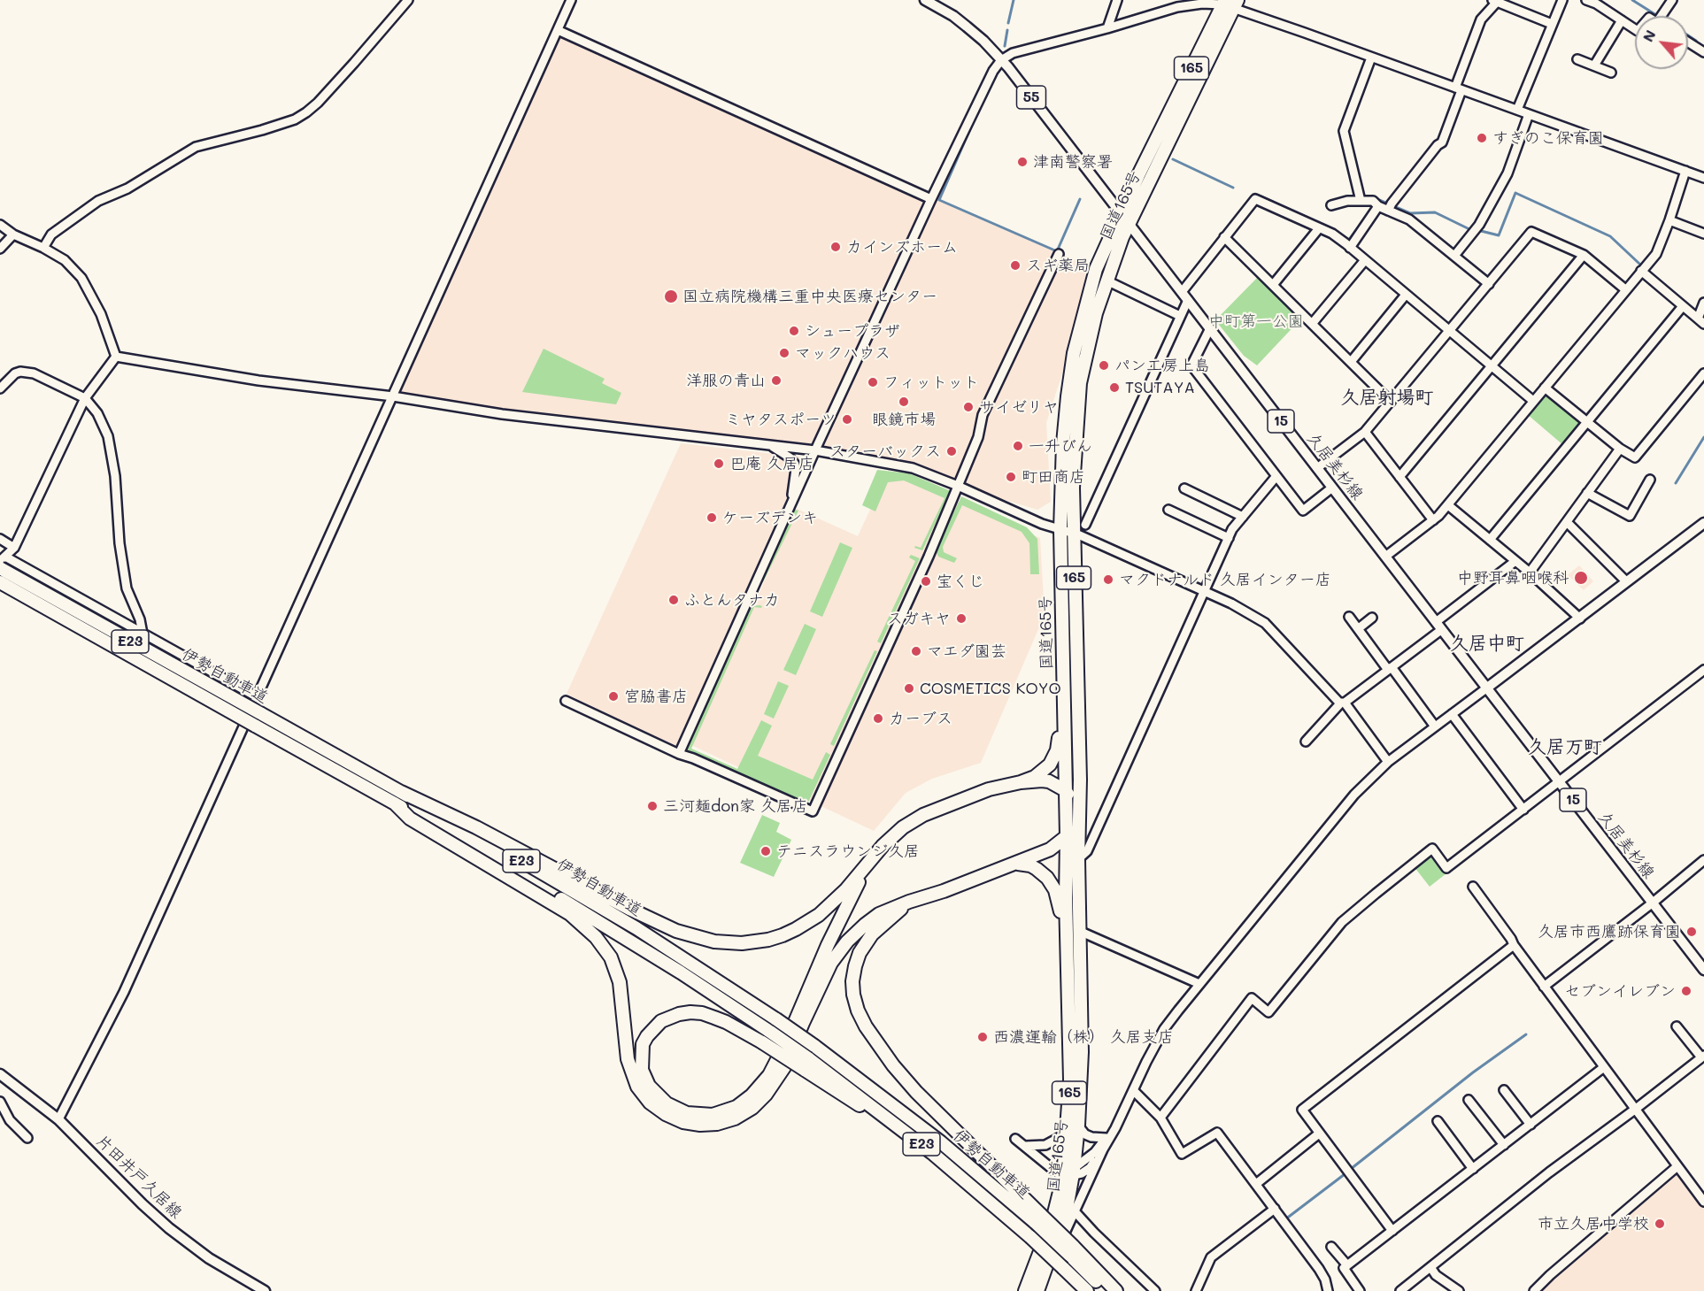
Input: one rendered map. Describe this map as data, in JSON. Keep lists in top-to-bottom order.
{
  "streets": {
    "highway": [
      "165",
      "国道165号",
      "E23",
      "伊勢自動車道"
    ],
    "main road": [
      "55",
      "15",
      "久居美杉線",
      "片田井戸久居線"
    ]
  },
  "crossings": [
    ["55", "国道165号"],
    ["55", "久居美杉線"],
    ["国道165号", "久居美杉線"]
  ],
  "districts": ["久居射場町", "久居中町", "久居万町"],
  "parks": ["中町第一公園"],
  "places": [
    "すぎのこ保育園",
    "津南警察署",
    "カインズホーム",
    "スギ薬局",
    "国立病院機構三重中央医療センター",
    "シュープラザ",
    "マックハウス",
    "パン工房上島",
    "洋服の青山",
    "フィットット",
    "TSUTAYA",
    "眼鏡市場",
    "サイゼリヤ",
    "ミヤタスポーツ",
    "一升びん",
    "スターバックス",
    "巴庵 久居店",
    "町田商店",
    "ケーズデンキ",
    "中野耳鼻咽喉科",
    "マクドナルド 久居インター店",
    "宝くじ",
    "ふとんタナカ",
    "スガキヤ",
    "マエダ園芸",
    "COSMETICS KOYO",
    "宮脇書店",
    "カーブス",
    "三河麺don家 久居店",
    "テニスラウンジ久居",
    "久居市西鷹跡保育園",
    "セブンイレブン",
    "西濃運輸（株） 久居支店",
    "市立久居中学校"
  ],
  "north": "top left"
}
